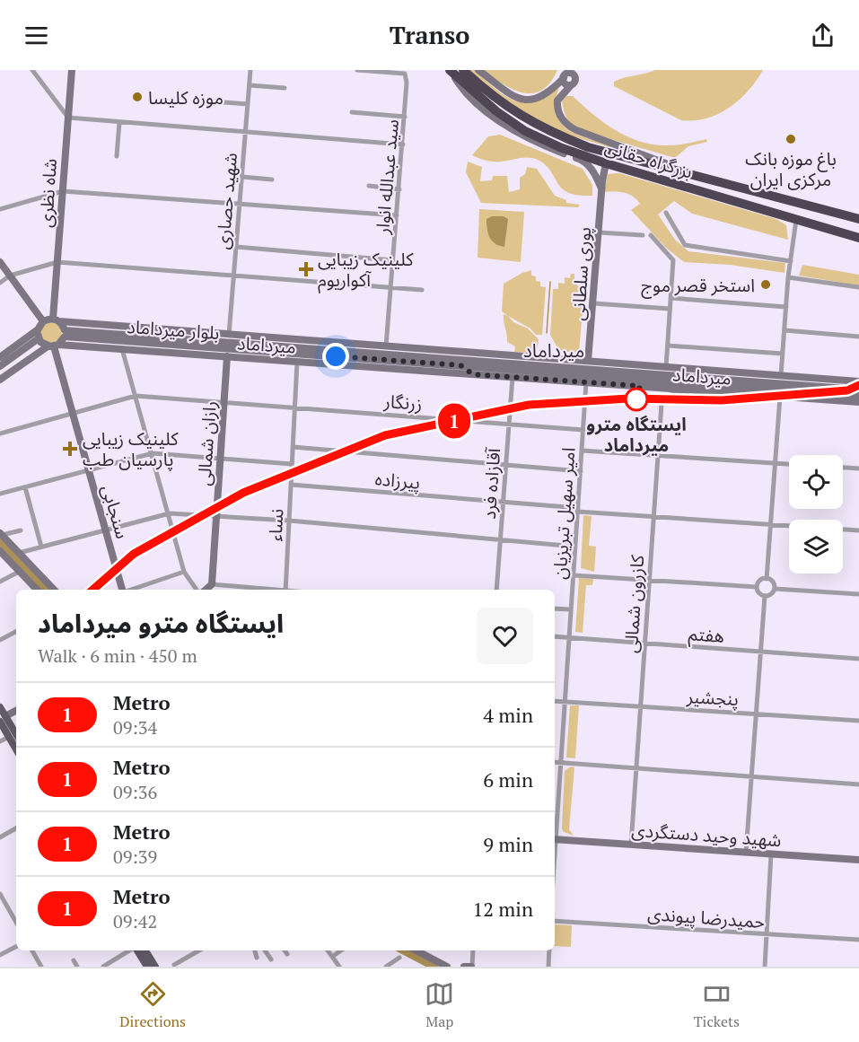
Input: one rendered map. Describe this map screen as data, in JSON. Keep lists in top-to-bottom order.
{
  "streets": {
    "highway": ["بزرگراه حقانی"],
    "main road": [
      "شاه نظری",
      "پوری سلطانی",
      "بلوار میرداماد",
      "میرداماد",
      "رازان شمالی",
      "سنجابی",
      "شهید وحید دستگردی"
    ],
    "street": [
      "سید عبدالله انوار",
      "شهید حصاری",
      "زرنگار",
      "پیرزاده",
      "آقازاده فرد",
      "امیر سهیل تبریزیان",
      "نساء",
      "کازرون شمالی",
      "هفتم",
      "پنجشیر",
      "حمیدرضا پیوندی"
    ]
  },
  "crossings": [
    ["بزرگراه حقانی", "پوری سلطانی"],
    ["سید عبدالله انوار", "میرداماد"],
    ["شاه نظری", "بلوار میرداماد"],
    ["شاه نظری", "میرداماد"],
    ["شاه نظری", "سنجابی"],
    ["شهید حصاری", "میرداماد"],
    ["پوری سلطانی", "میرداماد"],
    ["بلوار میرداماد", "میرداماد"],
    ["بلوار میرداماد", "سنجابی"],
    ["میرداماد", "رازان شمالی"],
    ["میرداماد", "آقازاده فرد"],
    ["میرداماد", "سنجابی"],
    ["میرداماد", "امیر سهیل تبریزیان"],
    ["میرداماد", "نساء"],
    ["میرداماد", "کازرون شمالی"],
    ["زرنگار", "رازان شمالی"],
    ["زرنگار", "آقازاده فرد"],
    ["زرنگار", "سنجابی"],
    ["زرنگار", "امیر سهیل تبریزیان"],
    ["زرنگار", "نساء"],
    ["پیرزاده", "آقازاده فرد"],
    ["پیرزاده", "امیر سهیل تبریزیان"],
    ["پیرزاده", "نساء"],
    ["پیرزاده", "کازرون شمالی"],
    ["امیر سهیل تبریزیان", "هفتم"],
    ["امیر سهیل تبریزیان", "پنجشیر"],
    ["کازرون شمالی", "هفتم"],
    ["کازرون شمالی", "پنجشیر"],
    ["کازرون شمالی", "شهید وحید دستگردی"]
  ],
  "districts": ["میرداماد"],
  "places": {
    "other": [
      "موزه کلیسا",
      "باغ موزه بانک مرکزی ایران",
      "استخر قصر موج",
      "ایستگاه مترو میرداماد"
    ],
    "health": ["کلینیک زیبایی آکواریوم", "کلینیک زیبایی پارسیان طب"]
  },
  "lines": ["metro line 1"],
  "page": {
    "header": "Transo",
    "on_map": "1",
    "heading": ["ایستگاه مترو میرداماد", "Walk · 6 min · 450 m"],
    "list": [
      {
        "mark": "1",
        "name": "Metro",
        "note": "09:34",
        "value": "4 min"
      },
      {
        "mark": "1",
        "name": "Metro",
        "note": "09:36",
        "value": "6 min"
      },
      {
        "mark": "1",
        "name": "Metro",
        "note": "09:39",
        "value": "9 min"
      },
      {
        "mark": "1",
        "name": "Metro",
        "note": "09:42",
        "value": "12 min"
      }
    ],
    "tabs": ["Directions", "Map", "Tickets"]
  }
}
